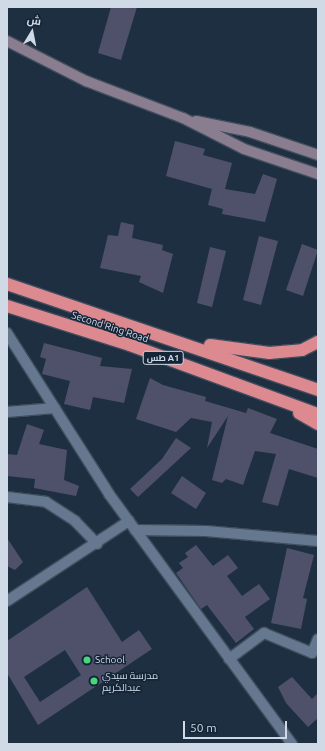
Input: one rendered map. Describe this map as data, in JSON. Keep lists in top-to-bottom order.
{
  "streets": {
    "highway": ["Second Ring Road", "طس A1"]
  },
  "places": ["School", "مدرسة سيدي عبدالكريم"],
  "scale_bar": "50 m",
  "north": "top"
}
